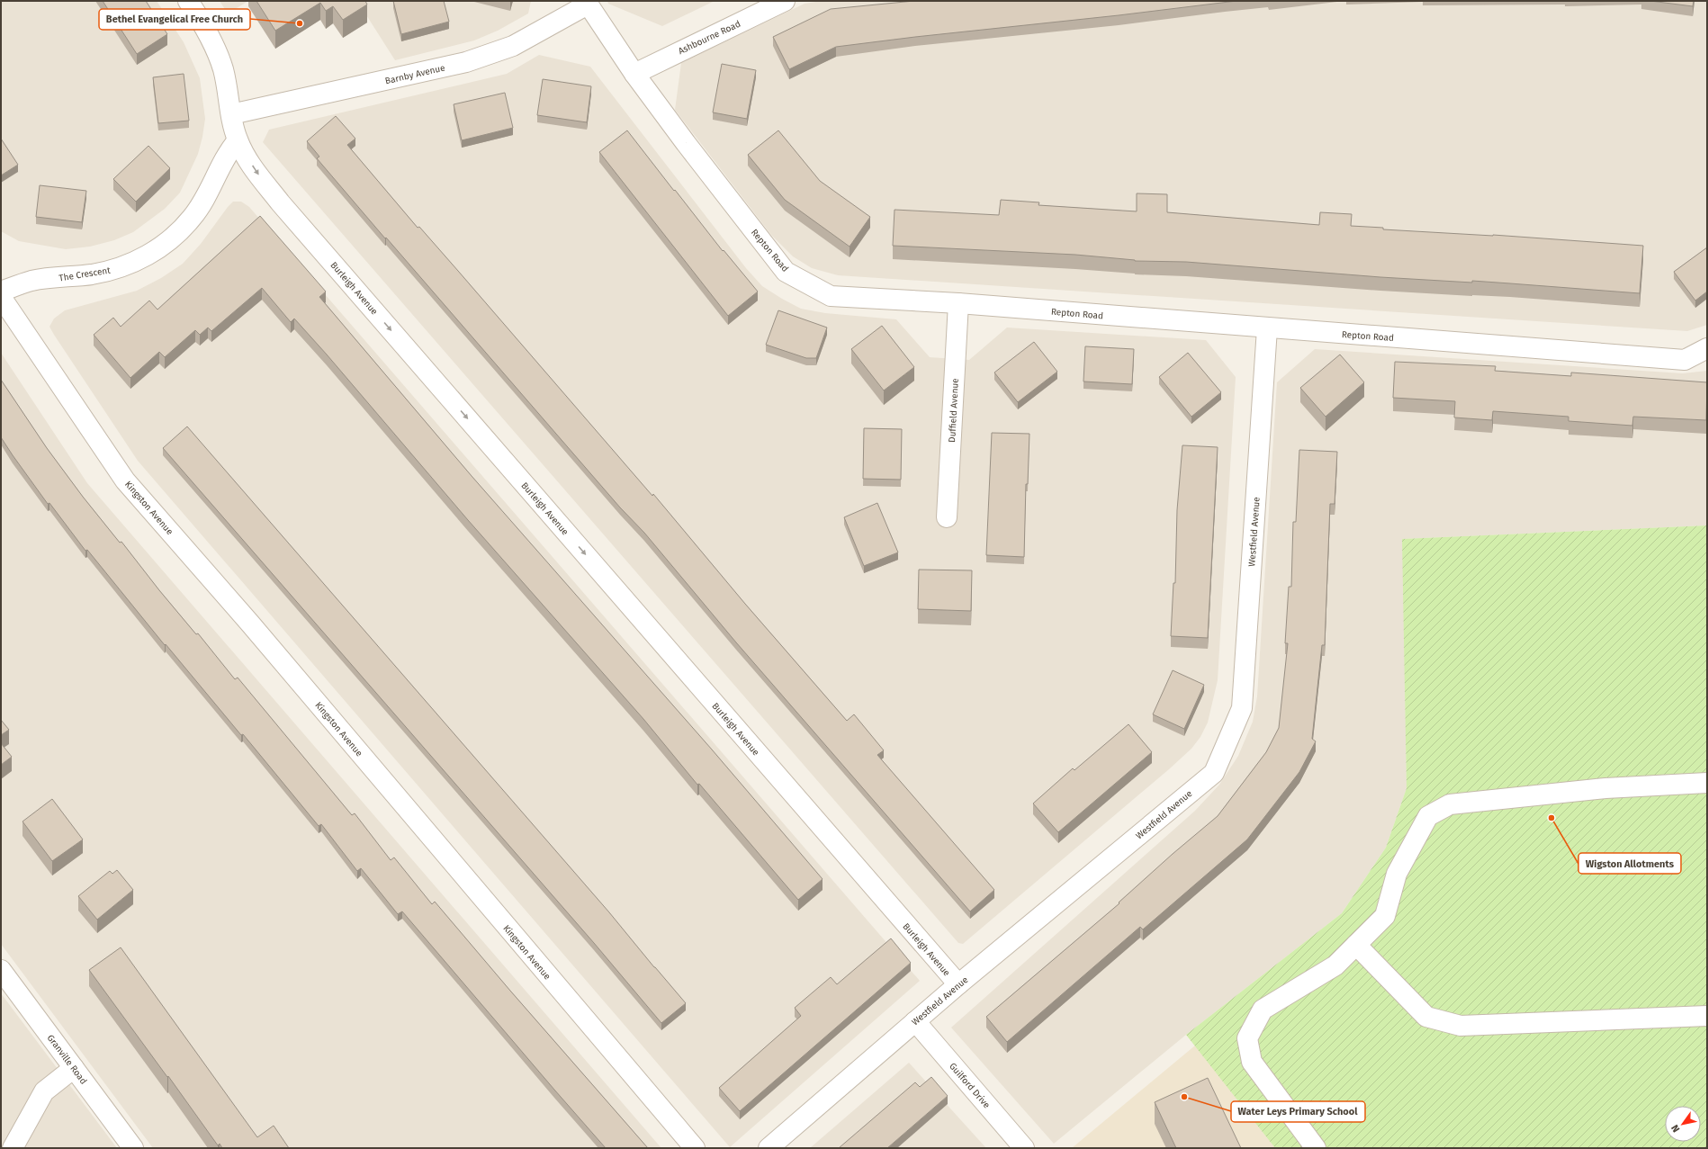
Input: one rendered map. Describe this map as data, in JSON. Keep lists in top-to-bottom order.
{
  "streets": {
    "street": [
      "Ashbourne Road",
      "Barnby Avenue",
      "Repton Road",
      "The Crescent",
      "Burleigh Avenue",
      "Duffield Avenue",
      "Kingston Avenue",
      "Westfield Avenue",
      "Granville Road",
      "Guilford Drive"
    ]
  },
  "crossings": [
    ["Ashbourne Road", "Repton Road"],
    ["Barnby Avenue", "Repton Road"],
    ["Barnby Avenue", "Burleigh Avenue"],
    ["Repton Road", "Duffield Avenue"],
    ["Repton Road", "Westfield Avenue"],
    ["The Crescent", "Burleigh Avenue"],
    ["Burleigh Avenue", "Westfield Avenue"],
    ["Westfield Avenue", "Guilford Drive"]
  ],
  "one_way": ["Burleigh Avenue"],
  "places": ["Bethel Evangelical Free Church", "Wigston Allotments", "Water Leys Primary School"],
  "north": "bottom left"
}
